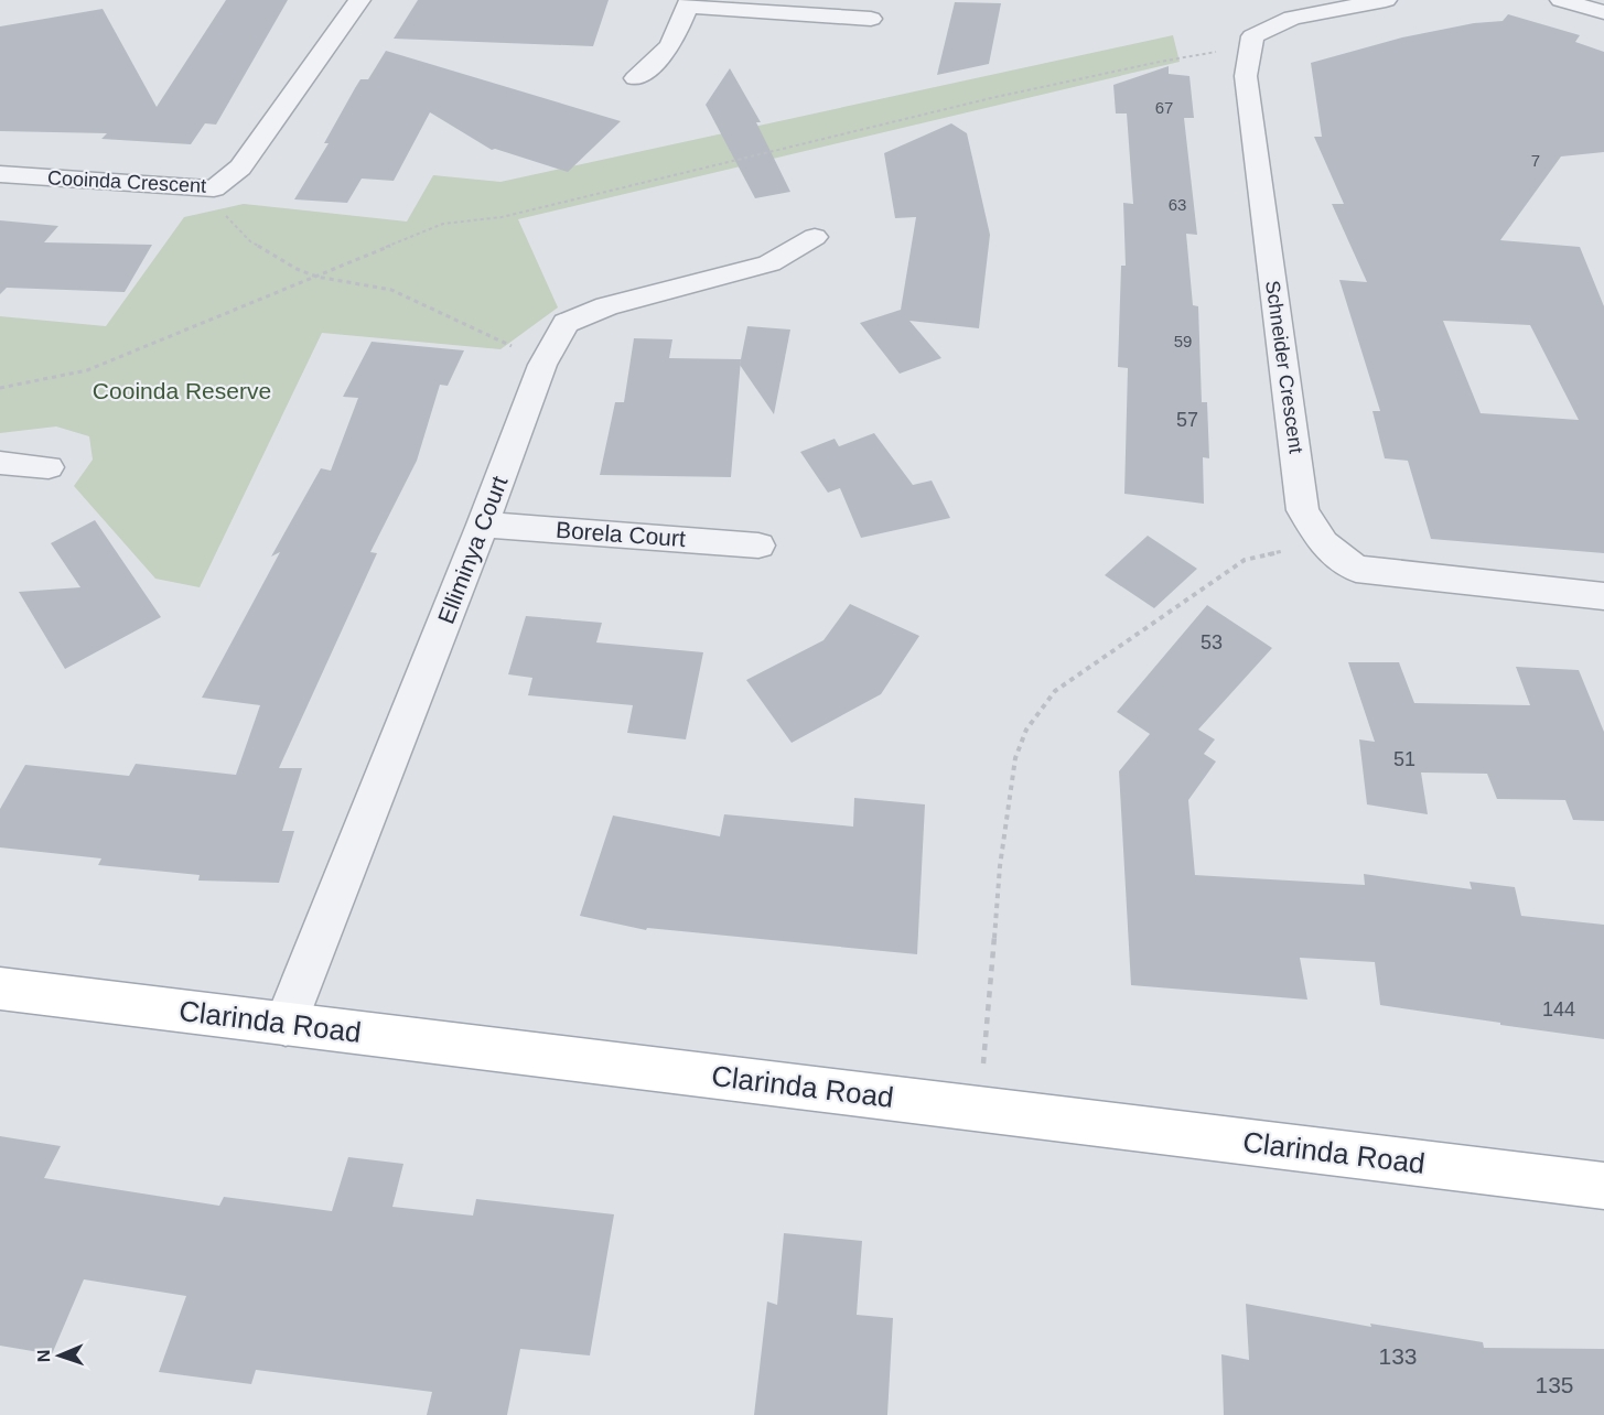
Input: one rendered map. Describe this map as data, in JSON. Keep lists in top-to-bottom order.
{
  "streets": {
    "main road": ["Clarinda Road"],
    "street": [
      "Cooinda Crescent",
      "Schneider Crescent",
      "Borela Court",
      "Elliminya Court"
    ]
  },
  "crossings": [
    ["Borela Court", "Elliminya Court"],
    ["Elliminya Court", "Clarinda Road"]
  ],
  "parks": ["Cooinda Reserve"],
  "house_numbers": [
    "67",
    "7",
    "63",
    "59",
    "57",
    "53",
    "51",
    "144",
    "133",
    "135"
  ],
  "north": "left"
}
